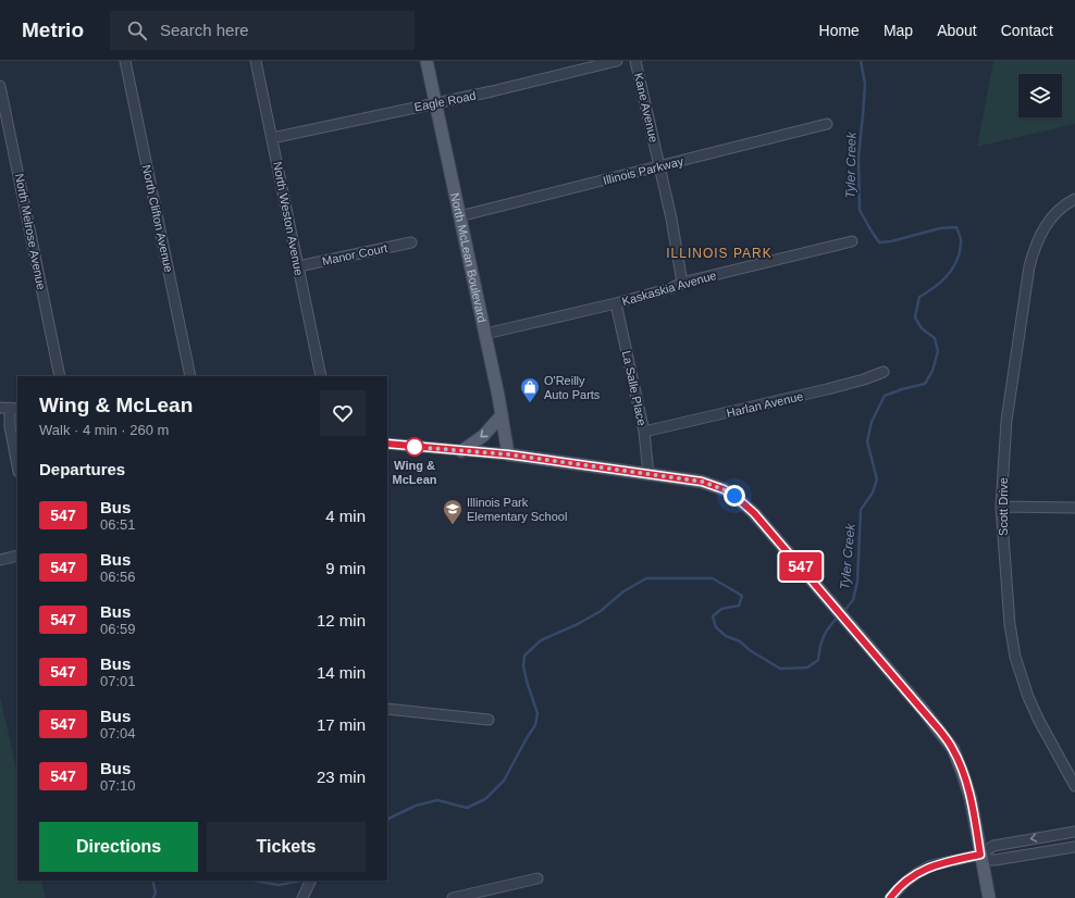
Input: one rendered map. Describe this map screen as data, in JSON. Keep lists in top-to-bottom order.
{
  "streets": {
    "main road": ["North McLean Boulevard"],
    "street": [
      "Eagle Road",
      "Kane Avenue",
      "Illinois Parkway",
      "North Clifton Avenue",
      "North Weston Avenue",
      "North Melrose Avenue",
      "Manor Court",
      "Kaskaskia Avenue",
      "La Salle Place",
      "Harlan Avenue",
      "Scott Drive"
    ]
  },
  "crossings": [
    ["Eagle Road", "North Weston Avenue"],
    ["Eagle Road", "North McLean Boulevard"],
    ["Kane Avenue", "Illinois Parkway"],
    ["Kane Avenue", "Kaskaskia Avenue"],
    ["Illinois Parkway", "North McLean Boulevard"],
    ["North Weston Avenue", "Manor Court"],
    ["North McLean Boulevard", "Kaskaskia Avenue"],
    ["Kaskaskia Avenue", "La Salle Place"],
    ["La Salle Place", "Harlan Avenue"]
  ],
  "districts": ["ILLINOIS PARK"],
  "water": ["Tyler Creek"],
  "places": {
    "shop": ["O'Reilly Auto Parts"],
    "other": ["Wing & McLean"],
    "school or university": ["Illinois Park Elementary School"]
  },
  "lines": ["bus line 547"],
  "page": {
    "header": "Metrio",
    "search": "Search here",
    "nav": [
      "Home",
      "Map",
      "About",
      "Contact"
    ],
    "on_map": "547",
    "heading": [
      ["Wing & McLean", "Walk · 4 min · 260 m"],
      "Departures"
    ],
    "list": [
      {
        "mark": "547",
        "name": "Bus",
        "note": "06:51",
        "value": "4 min"
      },
      {
        "mark": "547",
        "name": "Bus",
        "note": "06:56",
        "value": "9 min"
      },
      {
        "mark": "547",
        "name": "Bus",
        "note": "06:59",
        "value": "12 min"
      },
      {
        "mark": "547",
        "name": "Bus",
        "note": "07:01",
        "value": "14 min"
      },
      {
        "mark": "547",
        "name": "Bus",
        "note": "07:04",
        "value": "17 min"
      },
      {
        "mark": "547",
        "name": "Bus",
        "note": "07:10",
        "value": "23 min"
      }
    ],
    "buttons": ["Directions", "Tickets"]
  }
}
